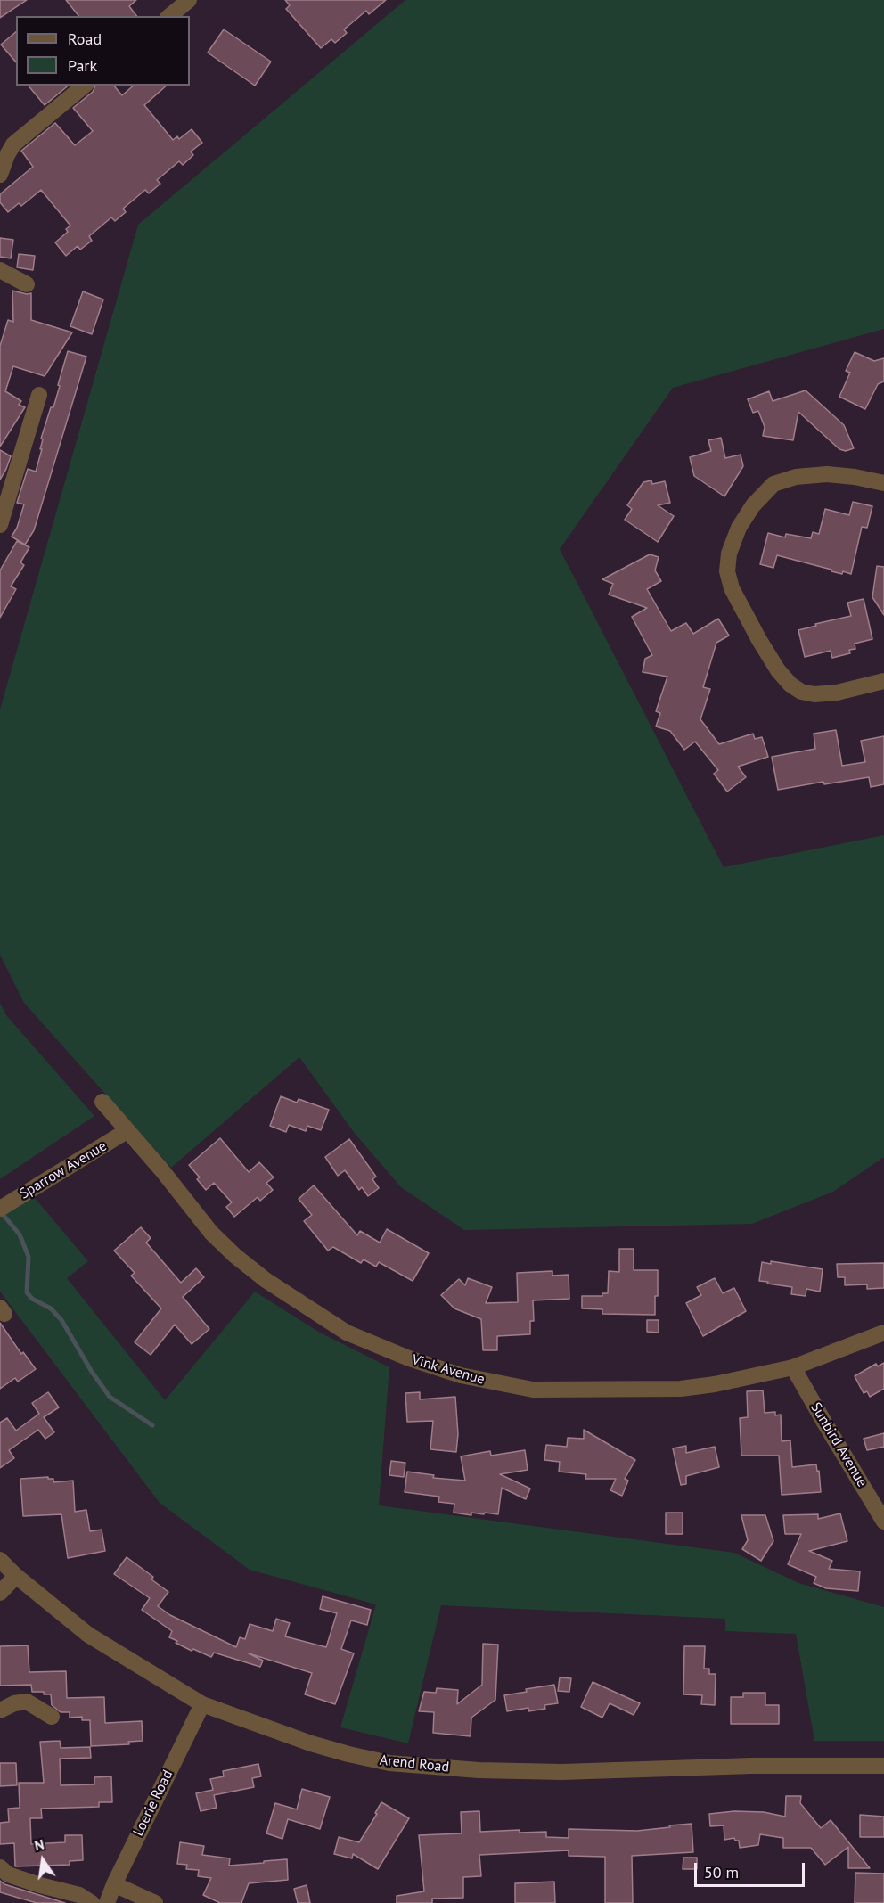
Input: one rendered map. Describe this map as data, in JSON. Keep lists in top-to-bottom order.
{
  "streets": {
    "street": [
      "Sparrow Avenue",
      "Vink Avenue",
      "Sunbird Avenue",
      "Arend Road",
      "Loerie Road"
    ]
  },
  "crossings": [
    ["Sparrow Avenue", "Vink Avenue"],
    ["Vink Avenue", "Sunbird Avenue"],
    ["Arend Road", "Loerie Road"]
  ],
  "legend": ["Road", "Park"],
  "scale_bar": "50 m",
  "north": "top"
}
